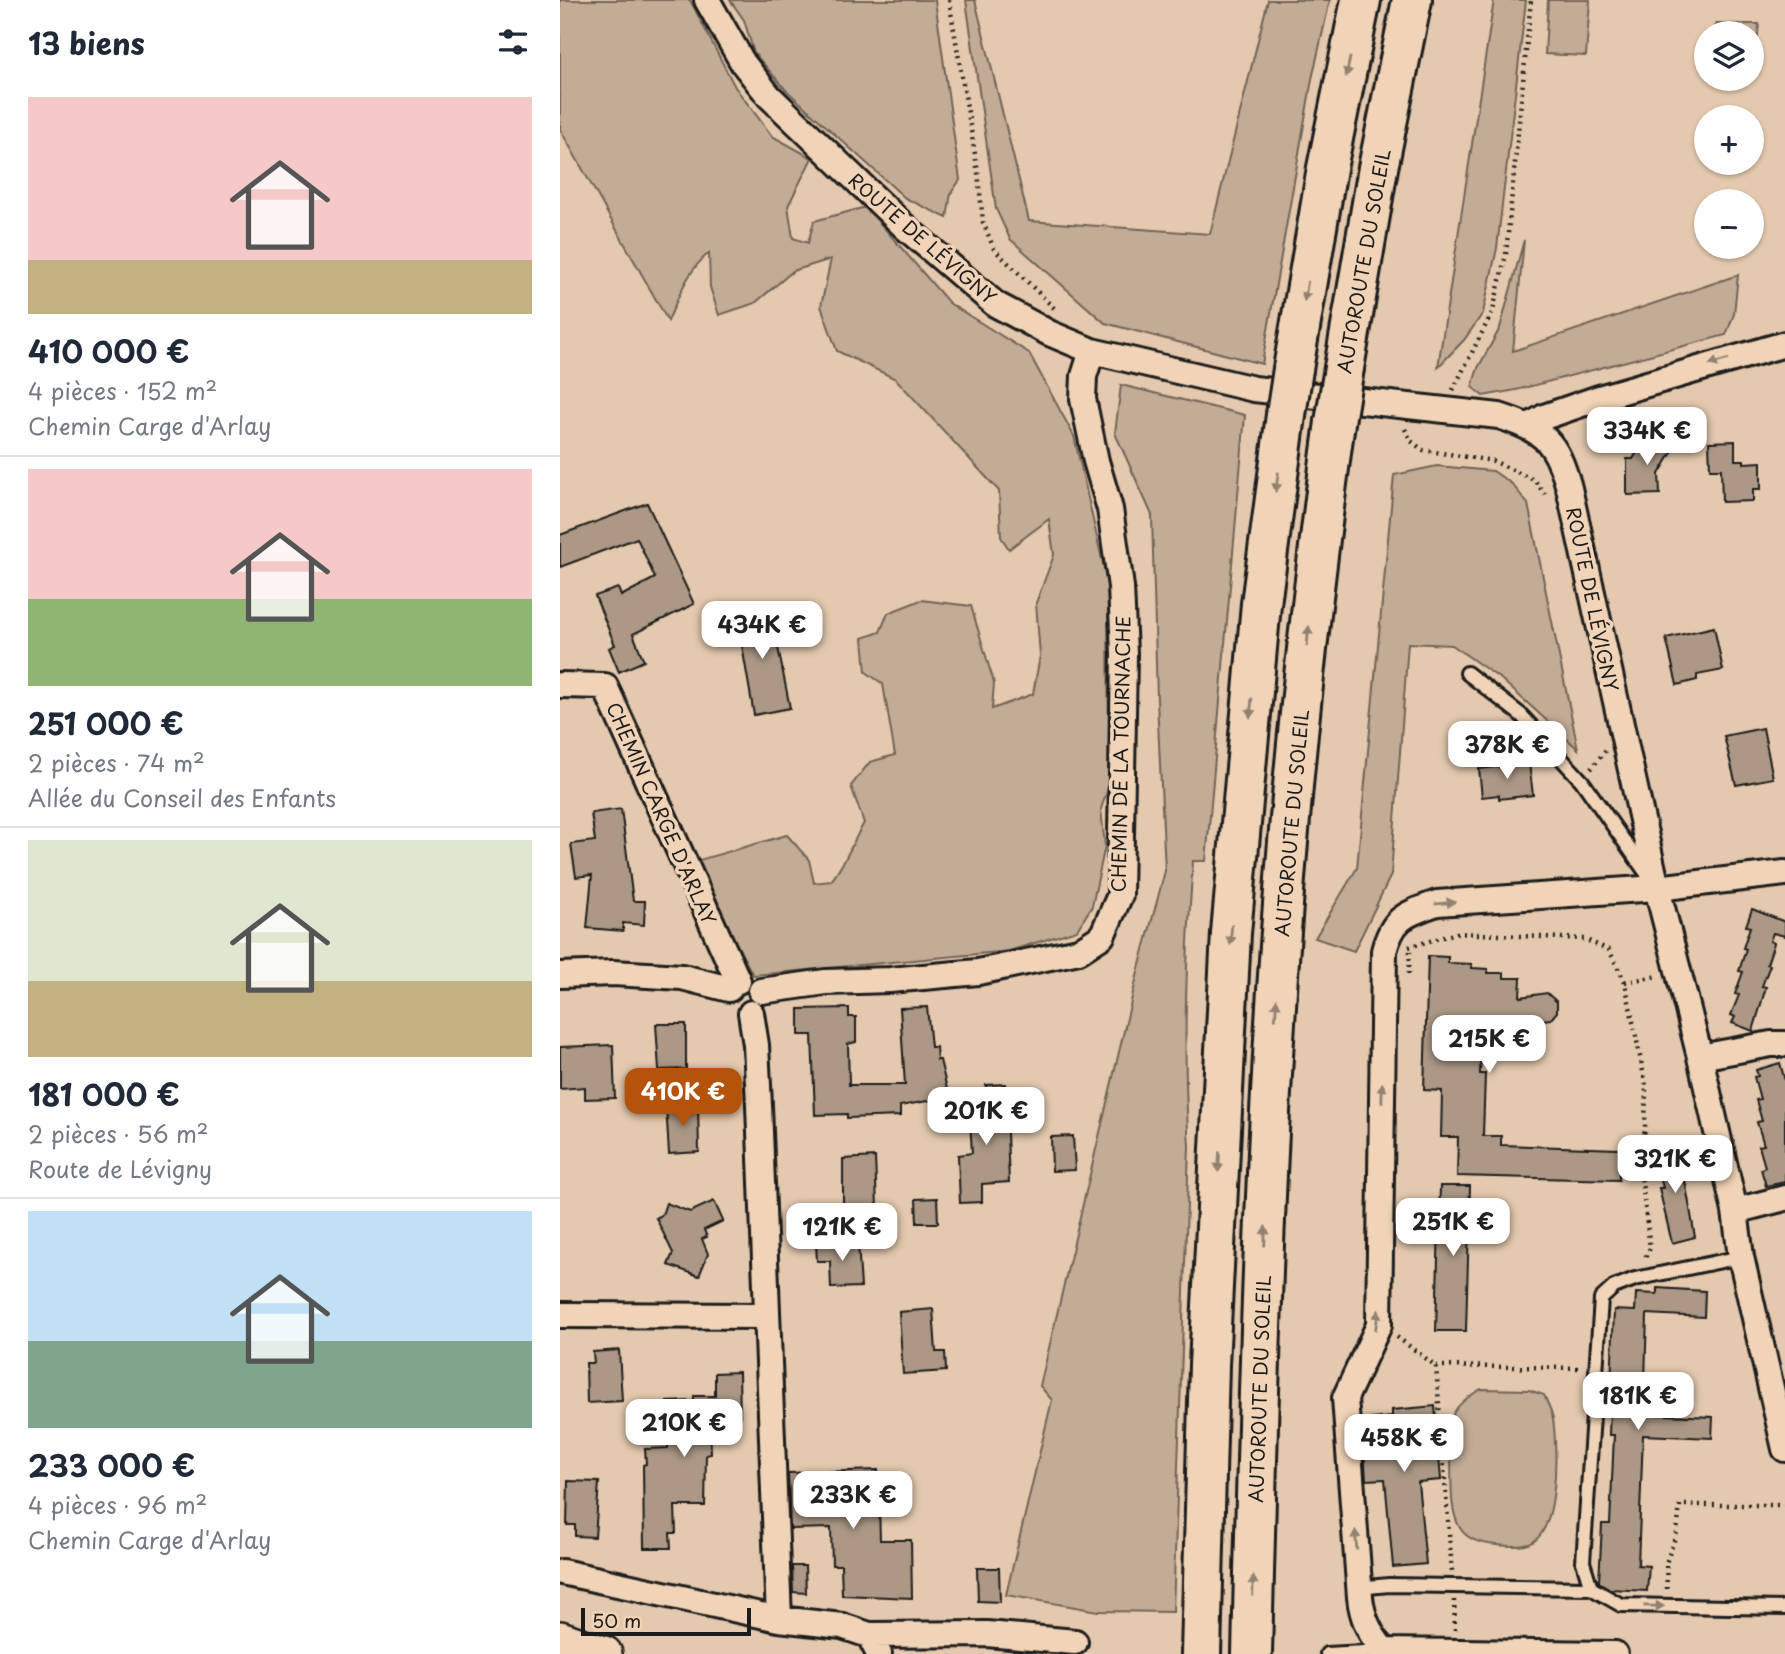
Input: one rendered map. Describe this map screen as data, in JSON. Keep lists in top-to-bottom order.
{
  "streets": {
    "highway": ["AUTOROUTE DU SOLEIL"],
    "street": ["ROUTE DE LÉVIGNY", "CHEMIN DE LA TOURNACHE", "CHEMIN CARGE D'ARLAY"]
  },
  "crossings": [
    ["ROUTE DE LÉVIGNY", "CHEMIN DE LA TOURNACHE"]
  ],
  "scale_bar": "50 m",
  "page": {
    "heading": "13 biens",
    "map_buttons": ["+", "−"],
    "list": [
      {
        "name": "410 000 €",
        "note": "4 pièces · 152 m² · Chemin Carge d'Arlay"
      },
      {
        "name": "251 000 €",
        "note": "2 pièces · 74 m² · Allée du Conseil des Enfants"
      },
      {
        "name": "181 000 €",
        "note": "2 pièces · 56 m² · Route de Lévigny"
      },
      {
        "name": "233 000 €",
        "note": "4 pièces · 96 m² · Chemin Carge d'Arlay"
      }
    ],
    "price": [
      "334K €",
      "434K €",
      "378K €",
      "215K €",
      "410K €",
      "201K €",
      "321K €",
      "251K €",
      "121K €",
      "181K €",
      "210K €",
      "458K €",
      "233K €"
    ],
    "scale": "50 m"
  }
}
